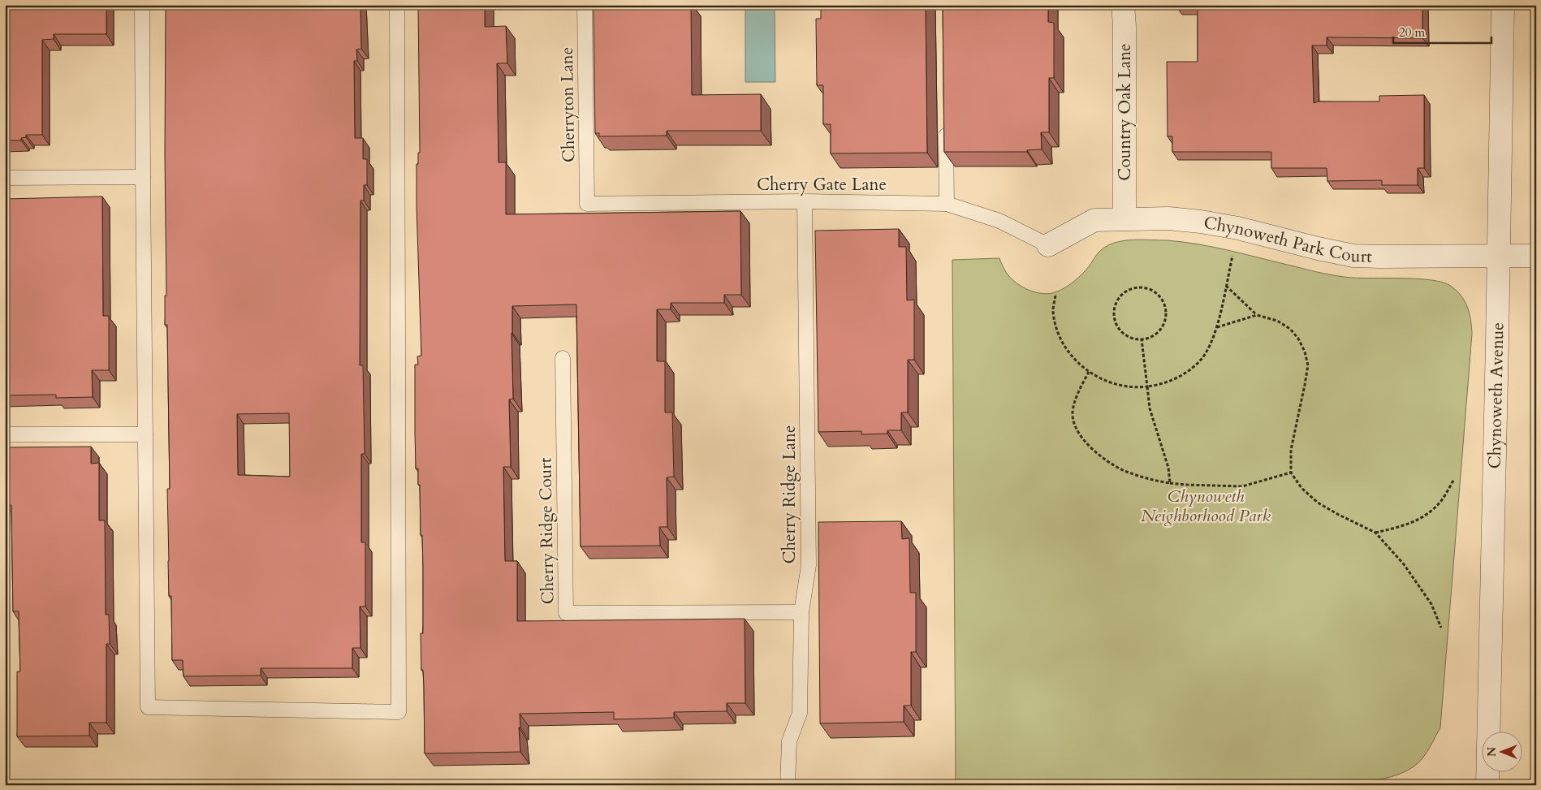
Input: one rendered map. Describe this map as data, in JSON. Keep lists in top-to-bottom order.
{
  "streets": {
    "street": ["Country Oak Lane", "Chynoweth Park Court", "Chynoweth Avenue"],
    "lane": [
      "Cherryton Lane",
      "Cherry Gate Lane",
      "Cherry Ridge Lane",
      "Cherry Ridge Court"
    ]
  },
  "crossings": [
    ["Cherryton Lane", "Cherry Gate Lane"],
    ["Country Oak Lane", "Chynoweth Park Court"],
    ["Cherry Gate Lane", "Chynoweth Park Court"],
    ["Cherry Gate Lane", "Cherry Ridge Lane"],
    ["Chynoweth Park Court", "Chynoweth Avenue"],
    ["Cherry Ridge Lane", "Cherry Ridge Court"]
  ],
  "parks": ["Chynoweth Neighborhood Park"],
  "scale_bar": "20 m",
  "north": "left"
}
